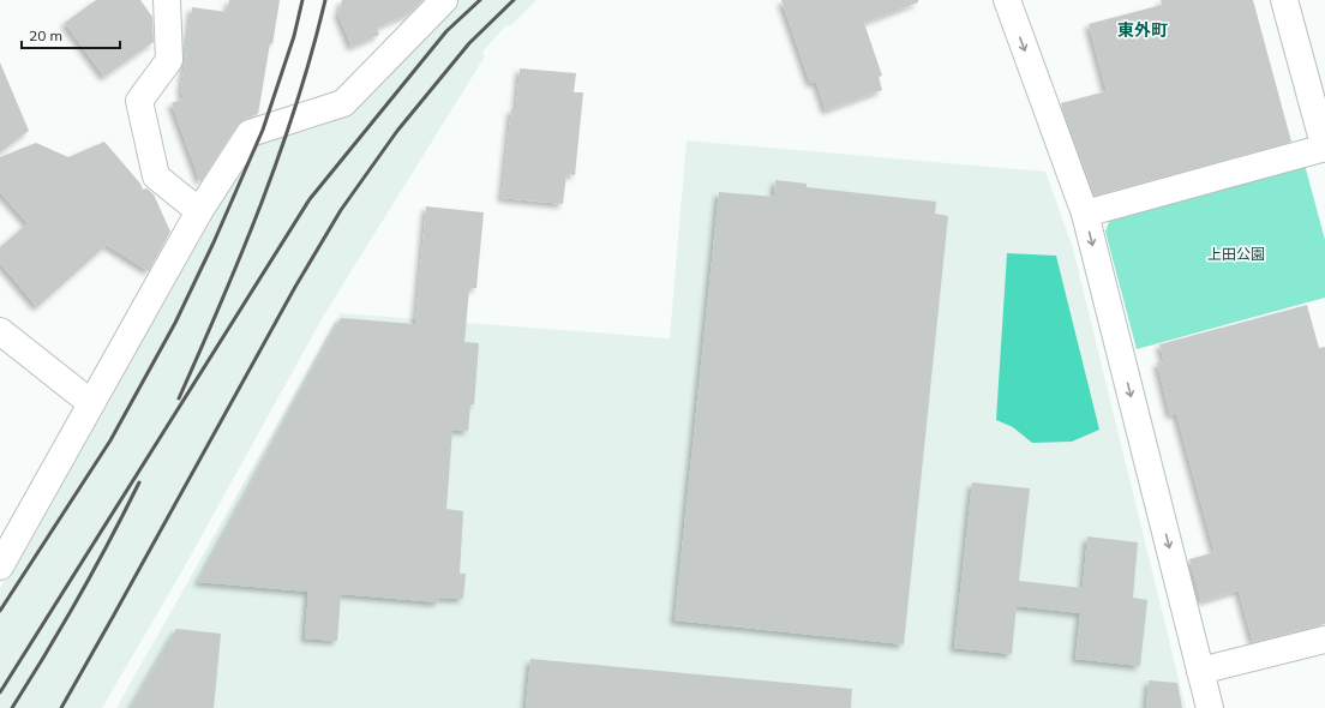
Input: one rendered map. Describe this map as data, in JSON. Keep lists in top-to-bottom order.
{
  "districts": ["東外町"],
  "parks": ["上田公園"],
  "scale_bar": "20 m"
}
